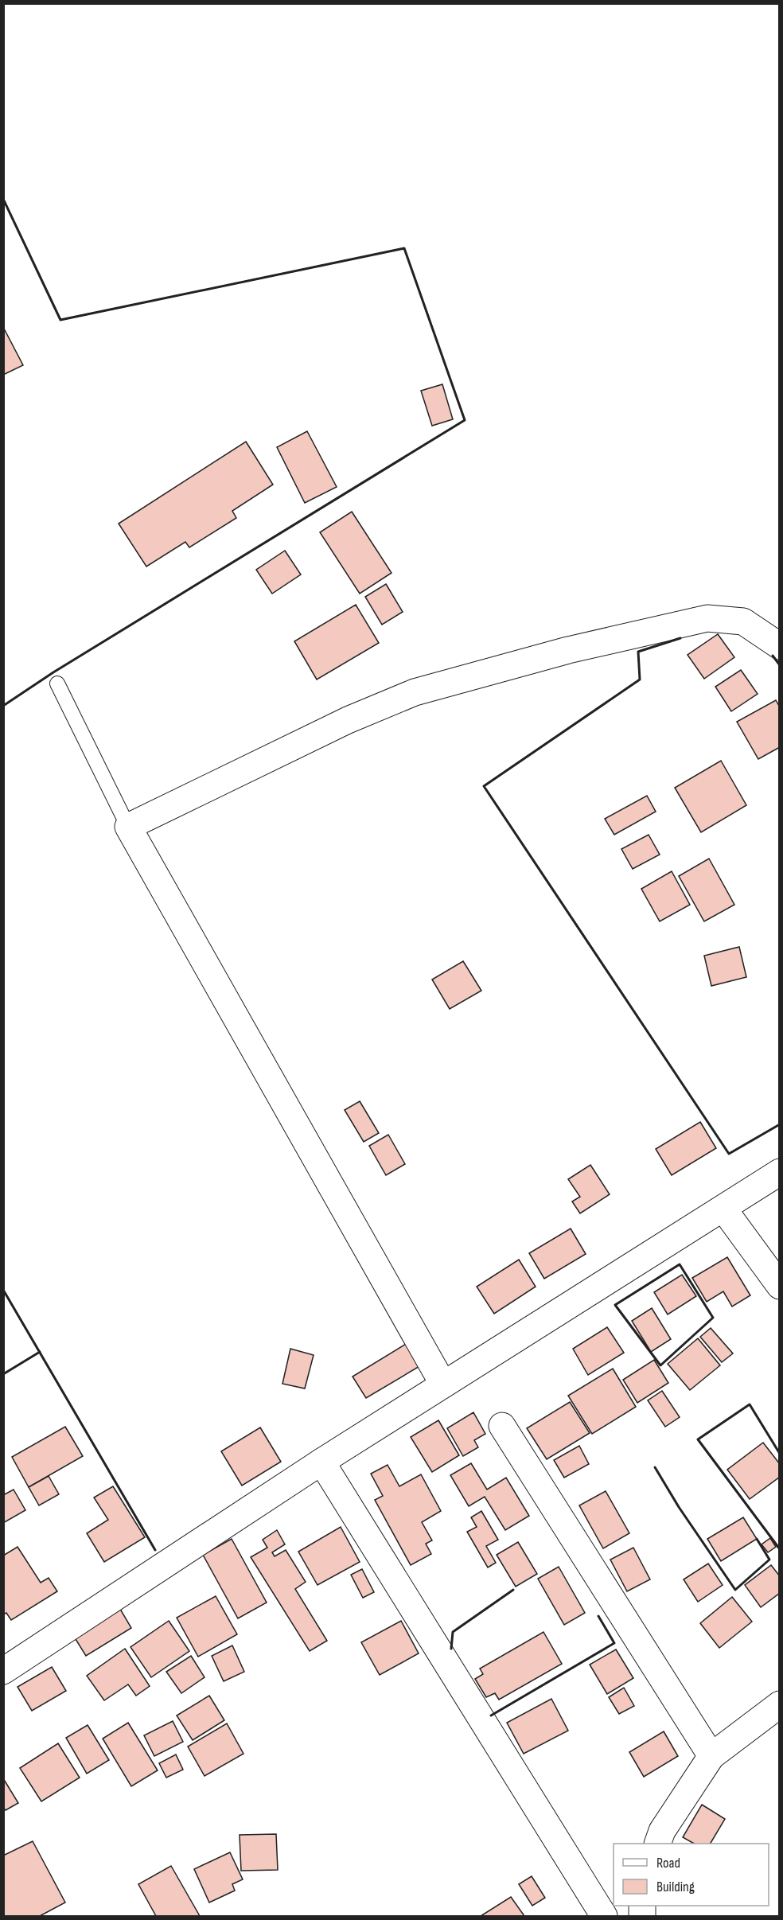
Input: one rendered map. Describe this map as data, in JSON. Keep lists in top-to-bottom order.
{
  "legend": ["Road", "Building"]
}
